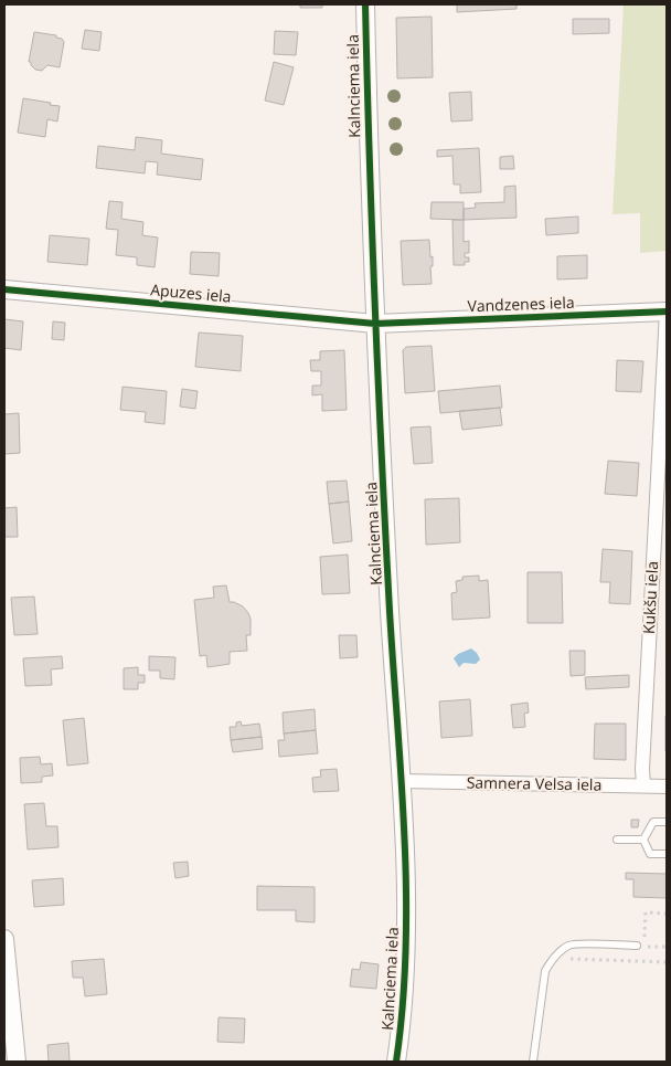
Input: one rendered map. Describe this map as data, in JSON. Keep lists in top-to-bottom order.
{
  "streets": {
    "street": [
      "Kalnciema iela",
      "Apuzes iela",
      "Vandzenes iela",
      "Kukšu iela",
      "Samnera Velsa iela"
    ]
  },
  "crossings": [
    ["Kalnciema iela", "Apuzes iela"],
    ["Kalnciema iela", "Vandzenes iela"],
    ["Kalnciema iela", "Samnera Velsa iela"],
    ["Apuzes iela", "Vandzenes iela"],
    ["Vandzenes iela", "Kukšu iela"],
    ["Kukšu iela", "Samnera Velsa iela"]
  ]
}
